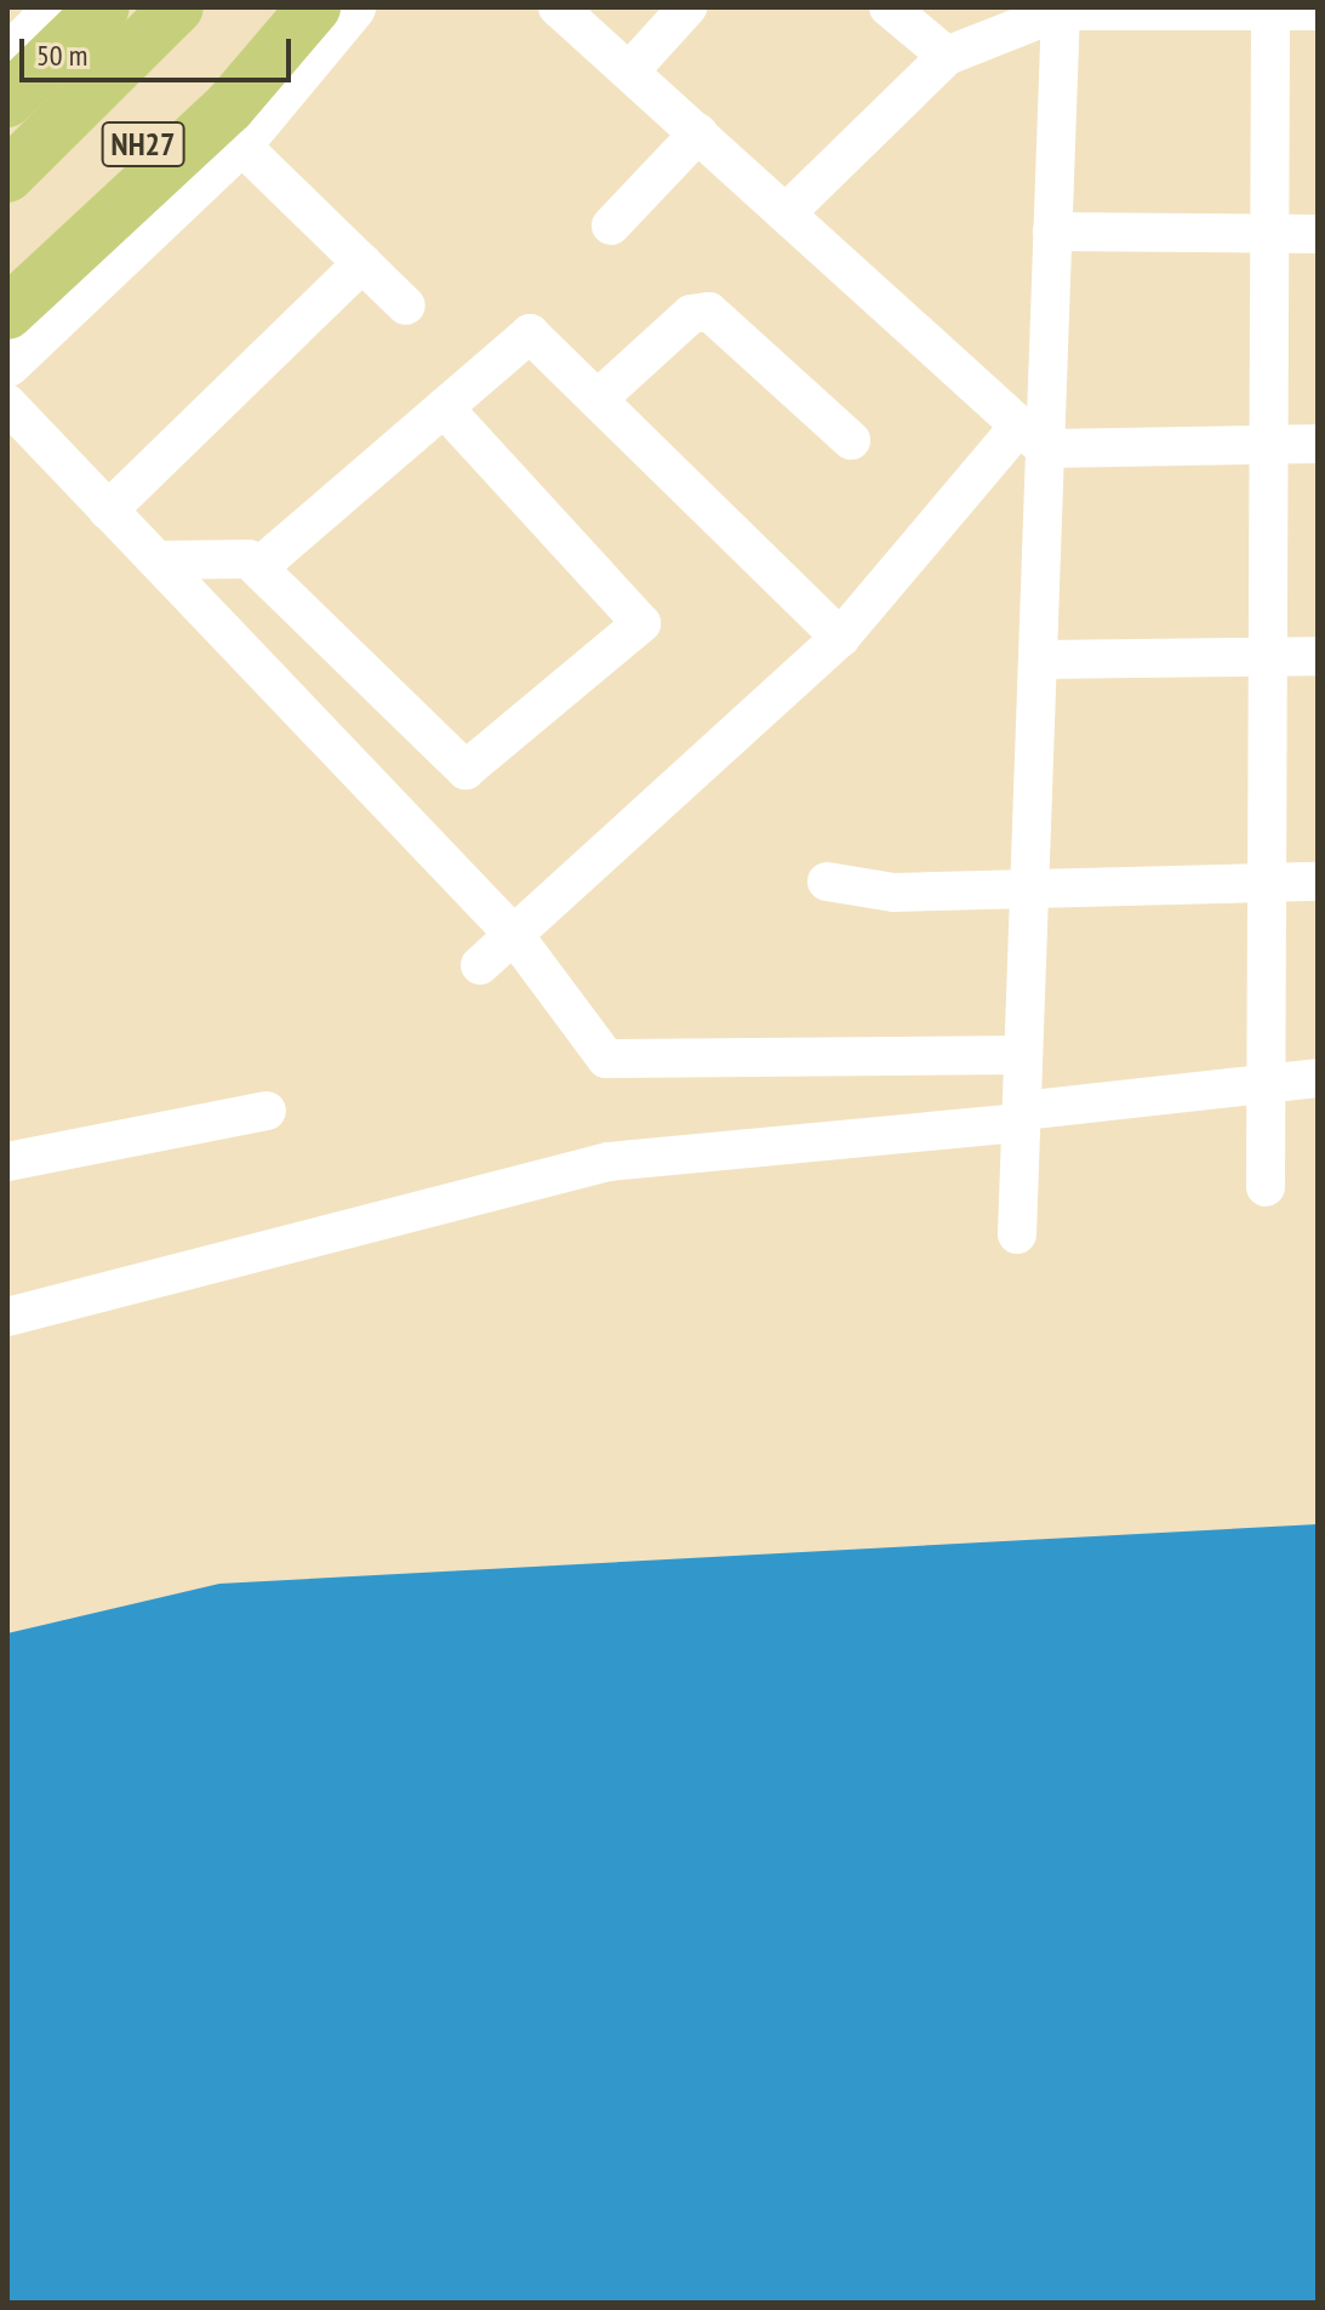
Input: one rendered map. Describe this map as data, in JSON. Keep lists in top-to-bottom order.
{
  "streets": {
    "highway": ["NH27"]
  },
  "scale_bar": "50 m"
}
